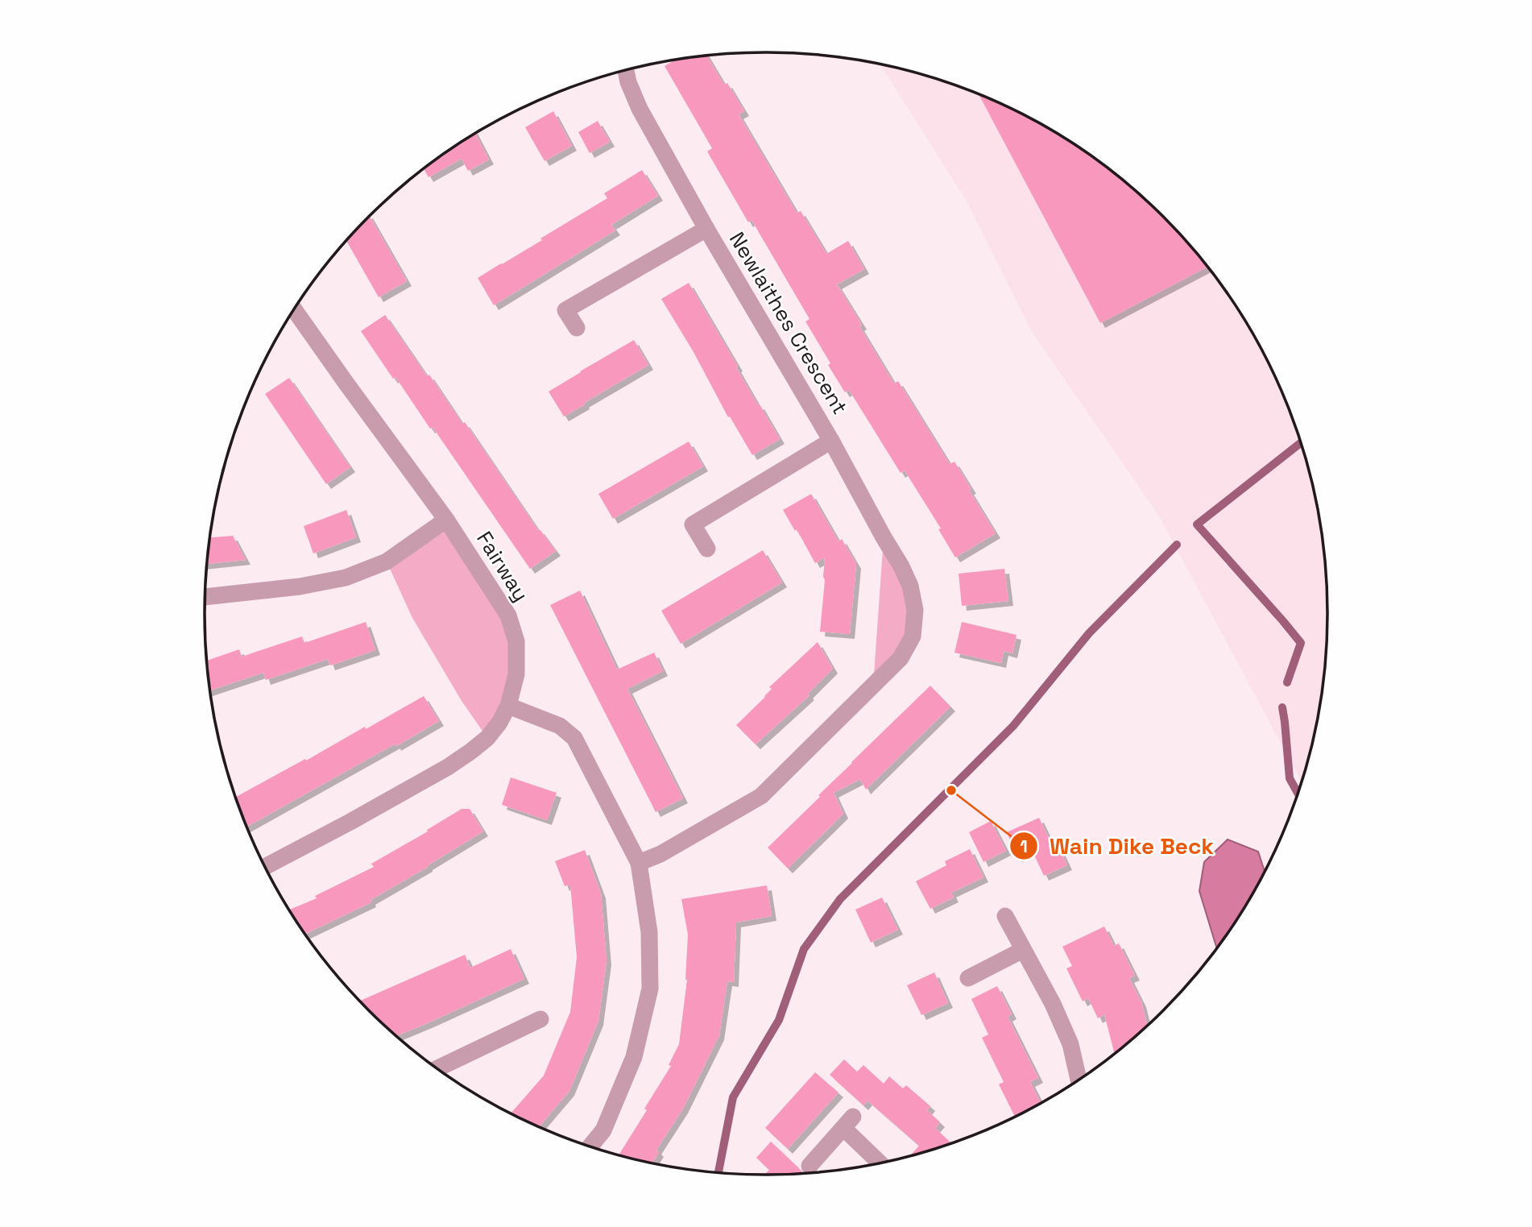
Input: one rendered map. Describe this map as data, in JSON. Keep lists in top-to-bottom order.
{
  "streets": {
    "street": ["Newlaithes Crescent", "Fairway"]
  },
  "places": ["Wain Dike Beck"]
}
